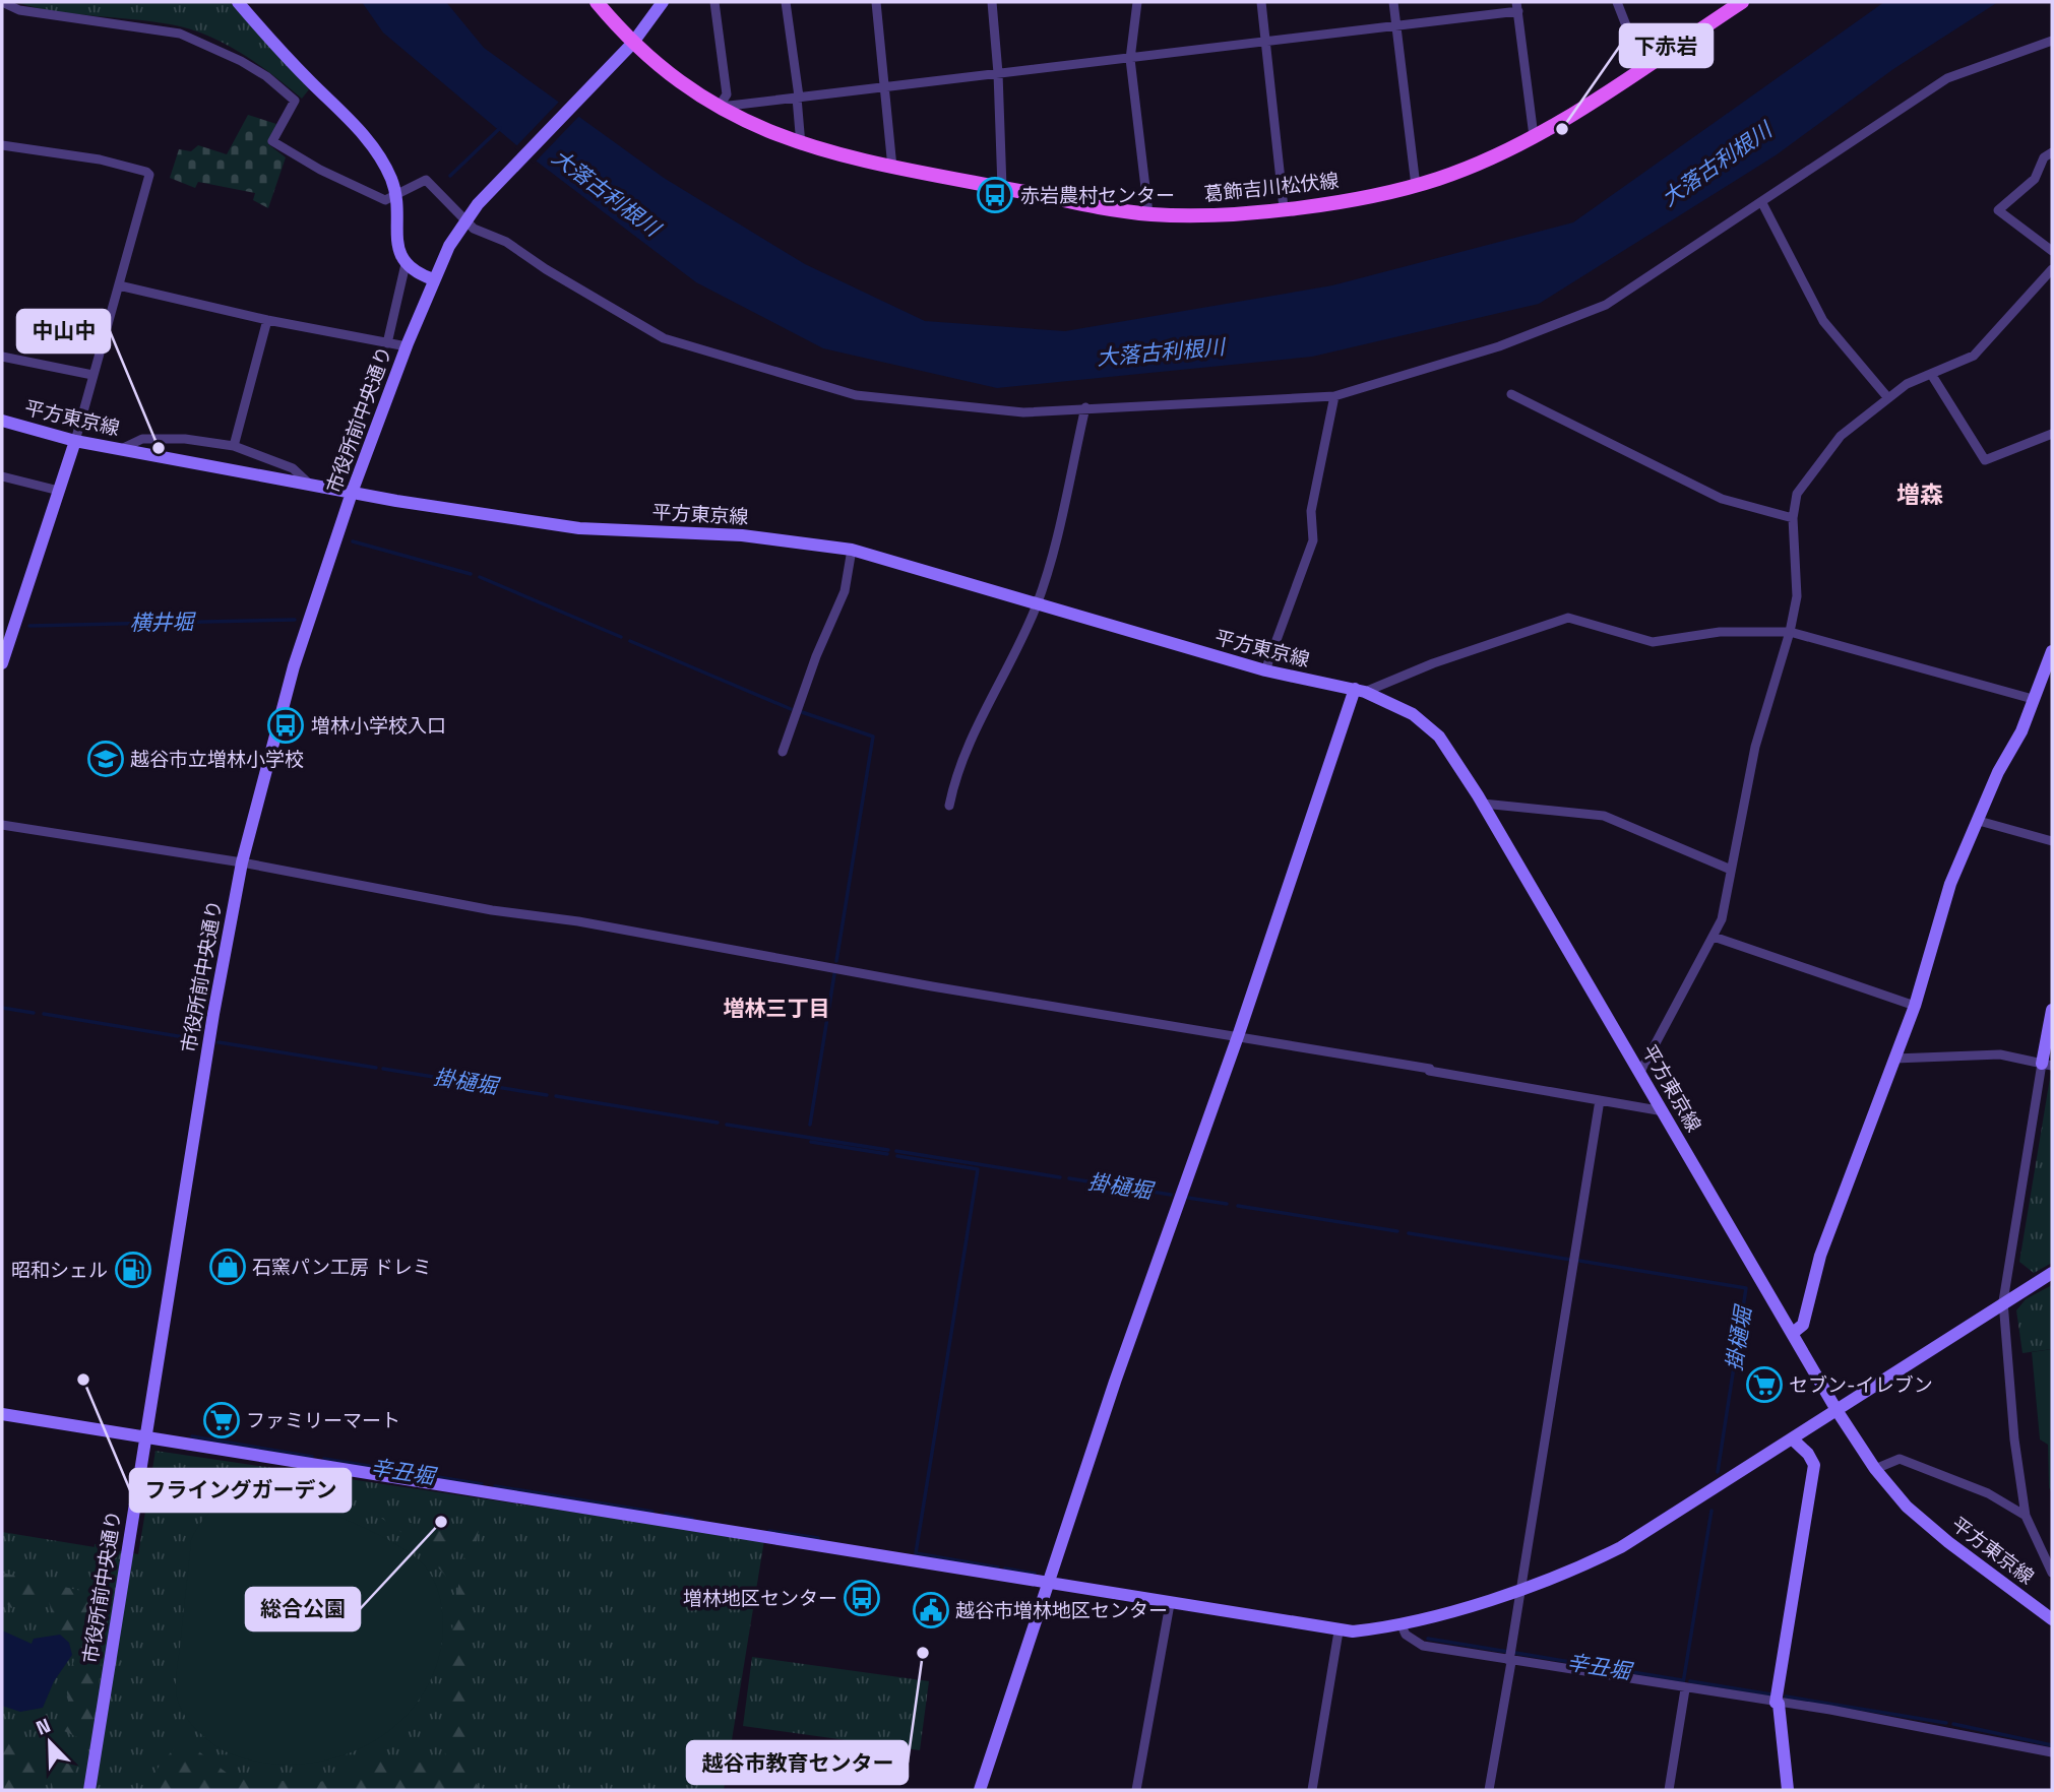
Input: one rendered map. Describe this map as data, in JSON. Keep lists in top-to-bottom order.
{
  "streets": {
    "main road": ["葛飾吉川松伏線"],
    "street": ["平方東京線", "市役所前中央通り"]
  },
  "crossings": [
    ["葛飾吉川松伏線", "市役所前中央通り"],
    ["平方東京線", "市役所前中央通り"]
  ],
  "districts": ["増森", "増林三丁目"],
  "water": [
    "大落古利根川",
    "横井堀",
    "掛樋堀",
    "辛丑堀"
  ],
  "places": {
    "other": [
      "下赤岩",
      "中山中",
      "フライングガーデン",
      "総合公園",
      "越谷市教育センター"
    ],
    "bus stop": ["赤岩農村センター", "増林小学校入口", "増林地区センター"],
    "school or university": ["越谷市立増林小学校"],
    "shop": ["石窯パン工房 ドレミ"],
    "fuel station": ["昭和シェル"],
    "supermarket": ["セブン-イレブン", "ファミリーマート"],
    "public building": ["越谷市増林地区センター"]
  },
  "north": "top left"
}
